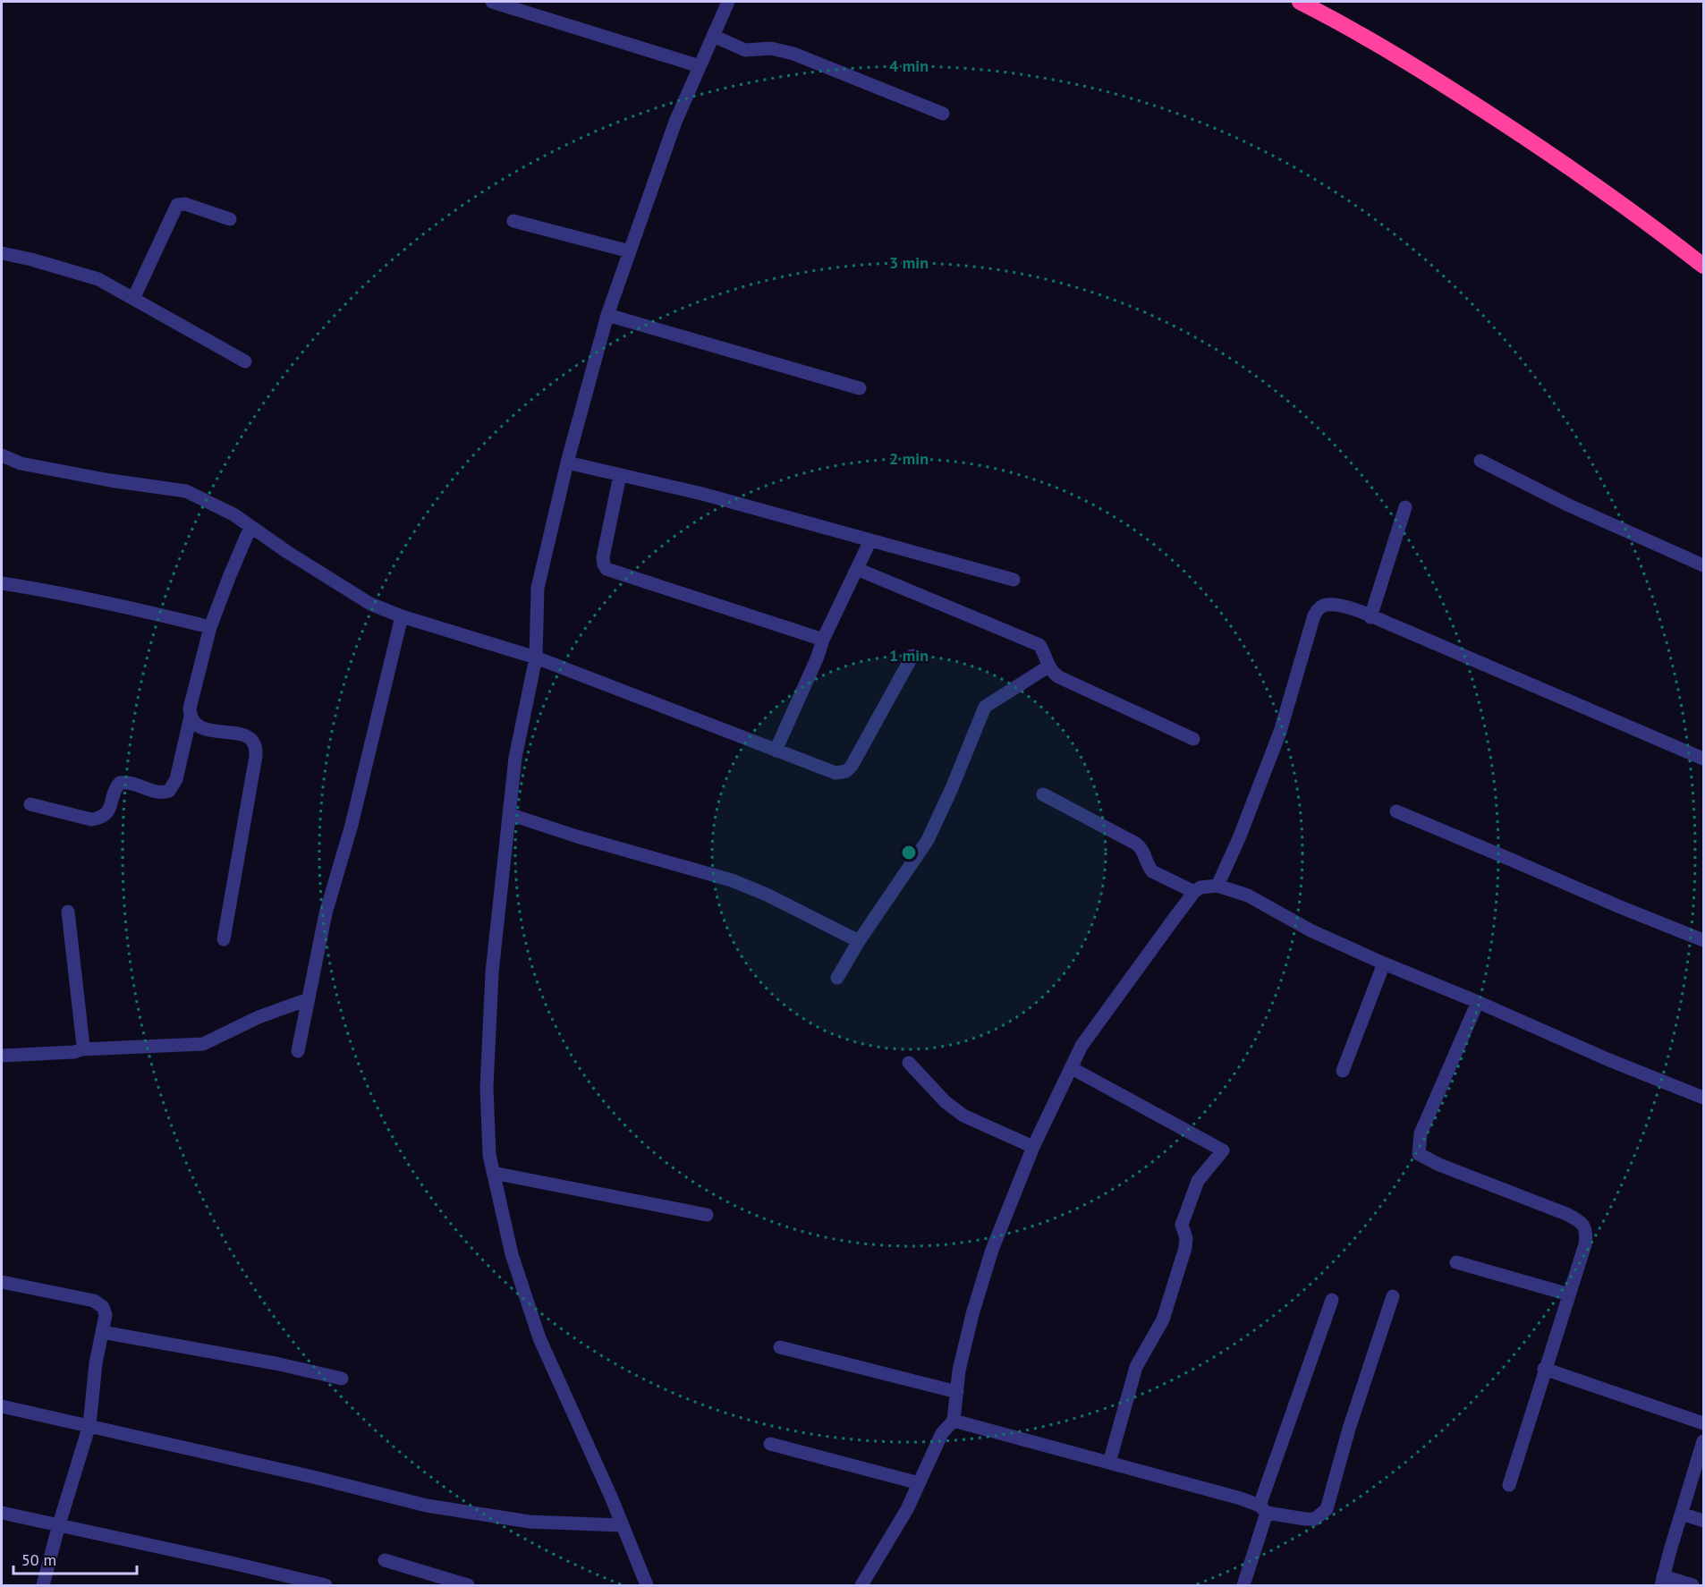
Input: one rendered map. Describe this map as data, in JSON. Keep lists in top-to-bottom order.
{
  "scale_bar": "50 m",
  "rings": [
    "4 min",
    "3 min",
    "2 min",
    "1 min"
  ]
}
